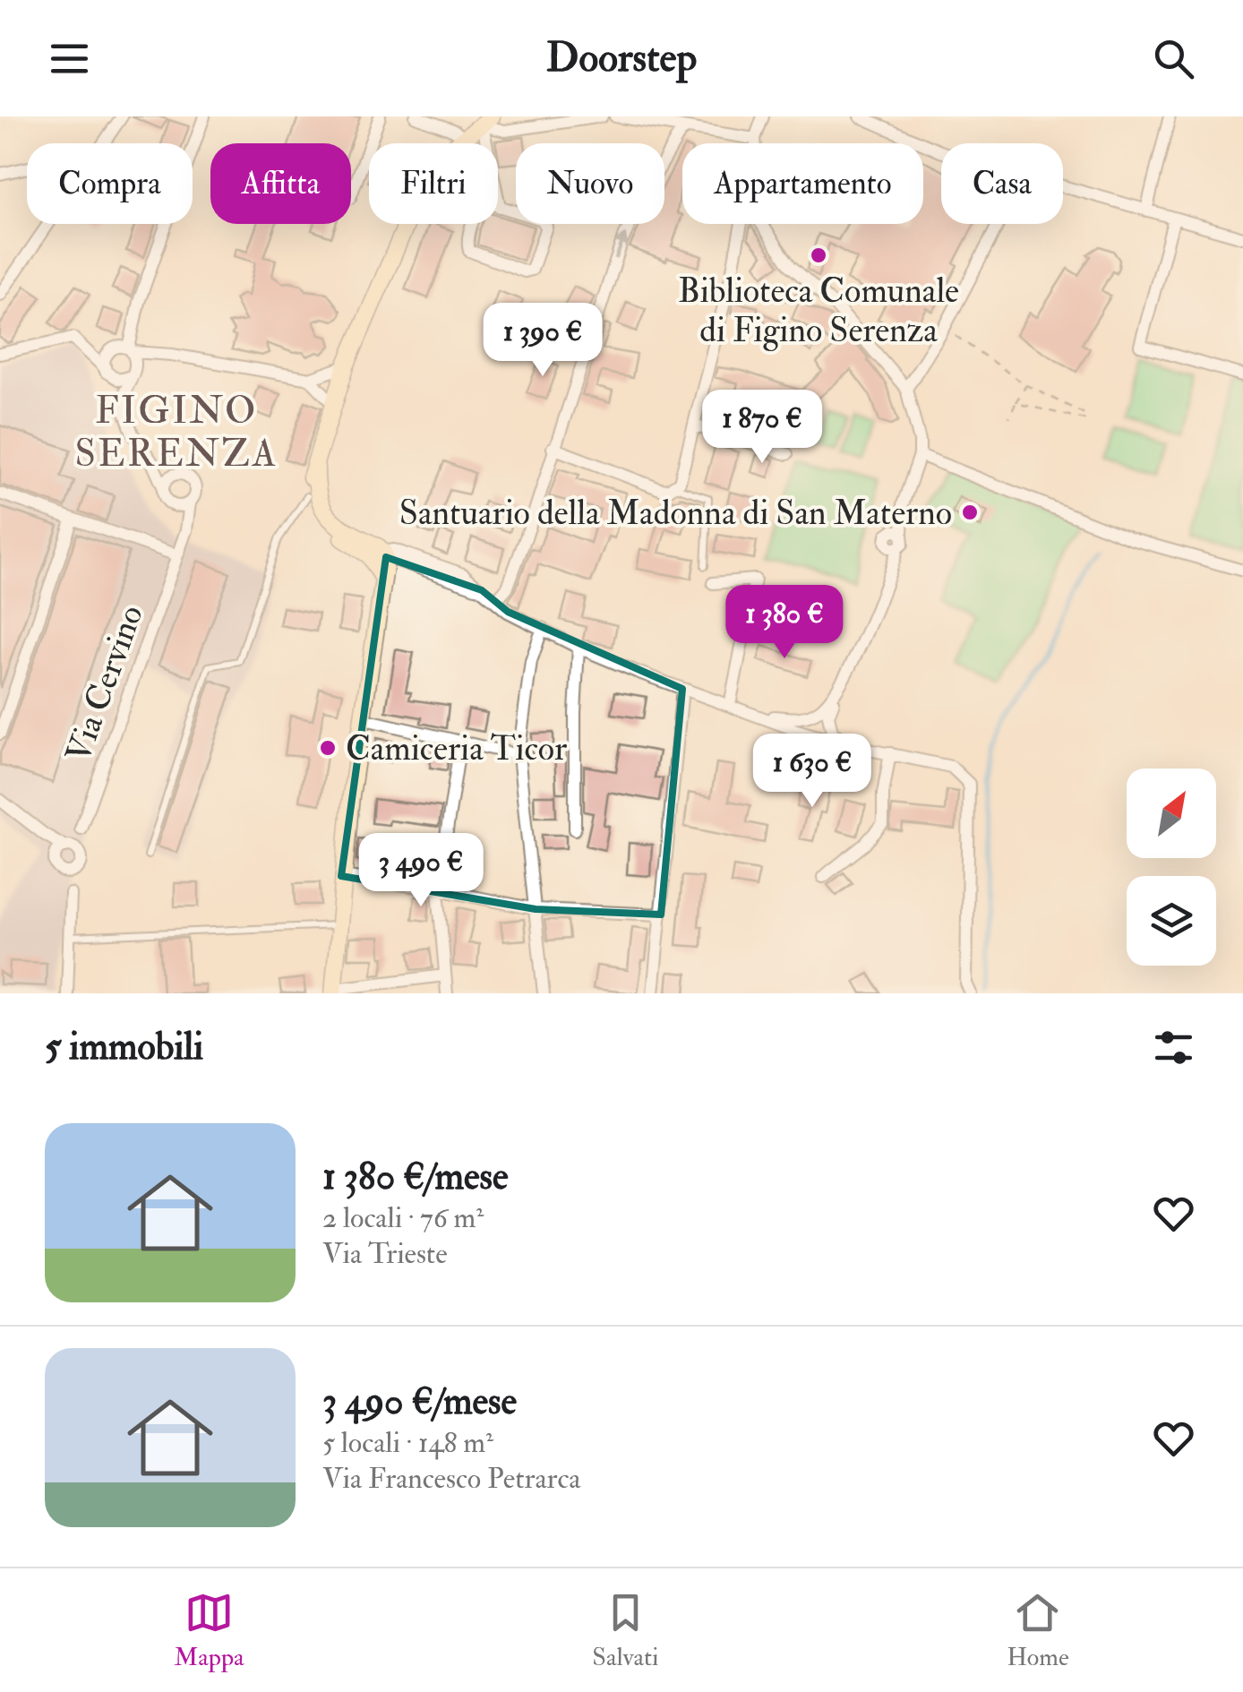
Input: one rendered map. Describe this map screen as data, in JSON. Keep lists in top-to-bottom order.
{
  "streets": {
    "street": ["Via Cervino"]
  },
  "districts": ["FIGINO SERENZA"],
  "places": ["Biblioteca Comunale di Figino Serenza", "Santuario della Madonna di San Materno", "Camiceria Ticor"],
  "north": "top right",
  "page": {
    "header": "Doorstep",
    "chip": [
      "Compra",
      "Affitta",
      "Filtri",
      "Nuovo",
      "Appartamento",
      "Casa"
    ],
    "price": [
      "1 390 €",
      "1 870 €",
      "1 380 €",
      "1 630 €",
      "3 490 €"
    ],
    "heading": "5 immobili",
    "list": [
      {
        "name": "1 380 €/mese",
        "note": "2 locali · 76 m² · Via Trieste"
      },
      {
        "name": "3 490 €/mese",
        "note": "5 locali · 148 m² · Via Francesco Petrarca"
      }
    ],
    "tabs": ["Mappa", "Salvati", "Home"]
  }
}
